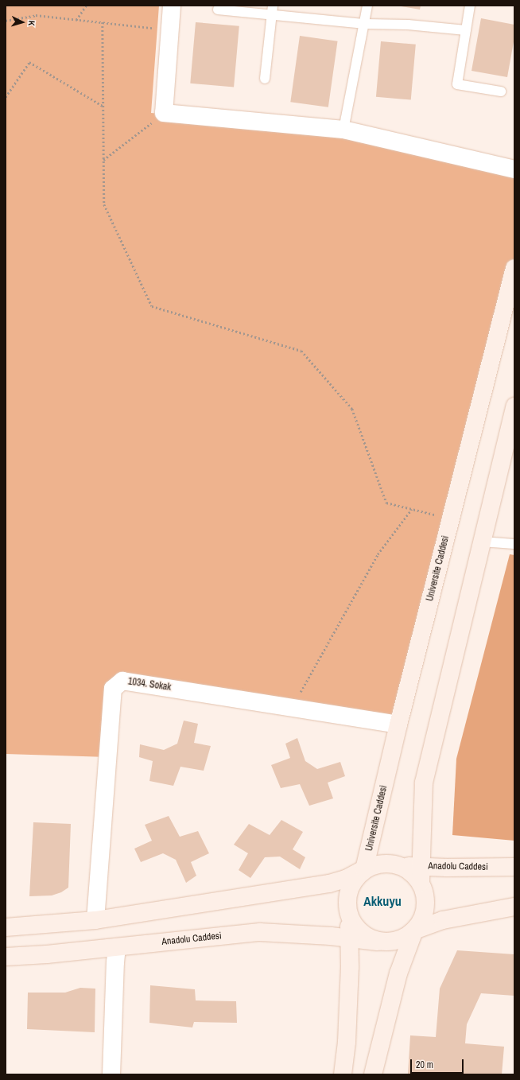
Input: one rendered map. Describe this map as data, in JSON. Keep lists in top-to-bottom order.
{
  "streets": {
    "street": ["Universite Caddesi", "1034. Sokak", "Anadolu Caddesi"]
  },
  "crossings": [
    ["Universite Caddesi", "1034. Sokak"],
    ["Universite Caddesi", "Anadolu Caddesi"]
  ],
  "districts": ["Akkuyu"],
  "scale_bar": "20 m",
  "north": "right"
}
